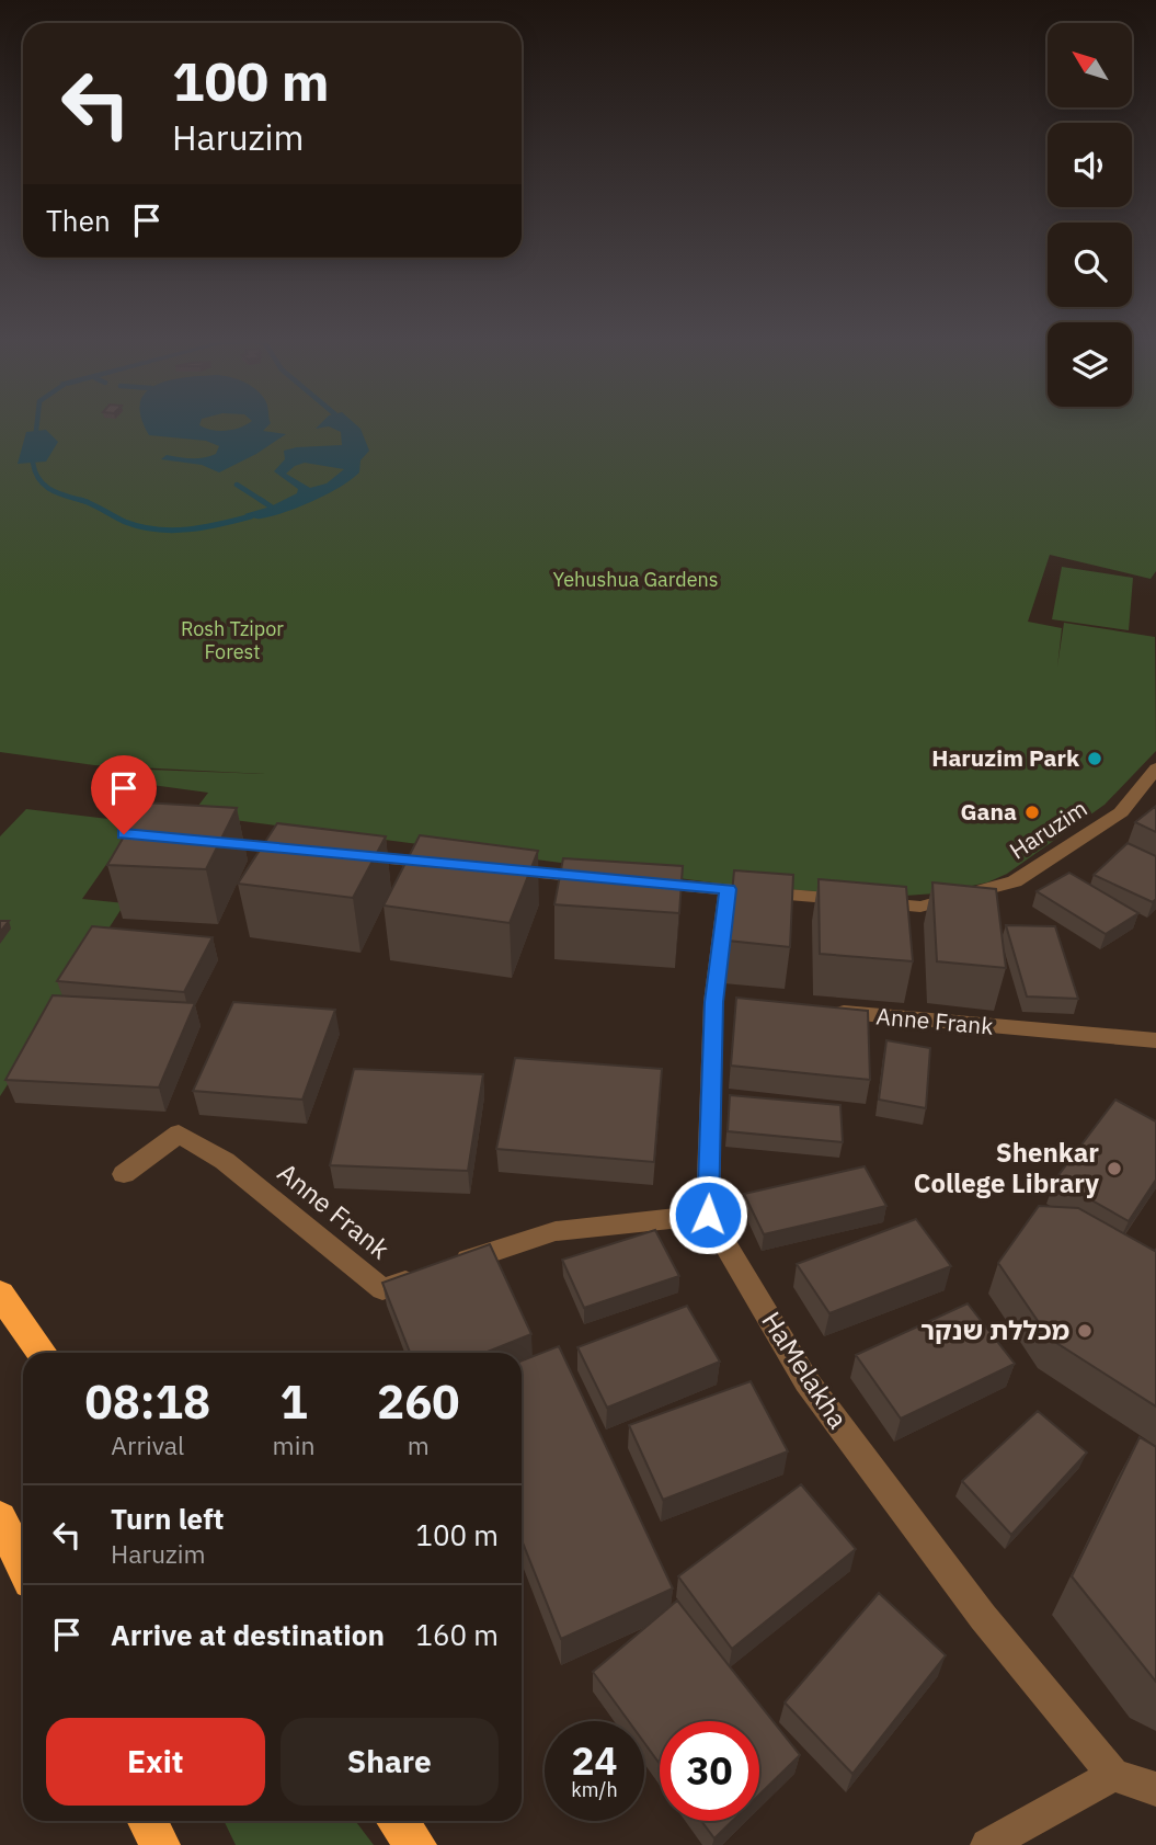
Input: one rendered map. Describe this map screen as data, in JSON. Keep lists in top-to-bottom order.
{
  "streets": {
    "street": ["Haruzim", "Anne Frank", "HaMelakha"]
  },
  "parks": ["Yehushua Gardens", "Rosh Tzipor Forest"],
  "places": [
    "Haruzim Park",
    "Gana",
    "Shenkar College Library",
    "מכללת שנקר"
  ],
  "north": "top left",
  "page": {
    "turn": ["100 m", "Haruzim"],
    "then": "Then",
    "eta": [
      "08:18",
      "Arrival",
      "1",
      "min",
      "260",
      "m"
    ],
    "list": [
      {
        "name": "Turn left",
        "note": "Haruzim",
        "value": "100 m"
      },
      {
        "name": "Arrive at destination",
        "value": "160 m"
      }
    ],
    "buttons": ["Exit", "Share"],
    "speed": "24 km/h",
    "limit": "30"
  }
}
